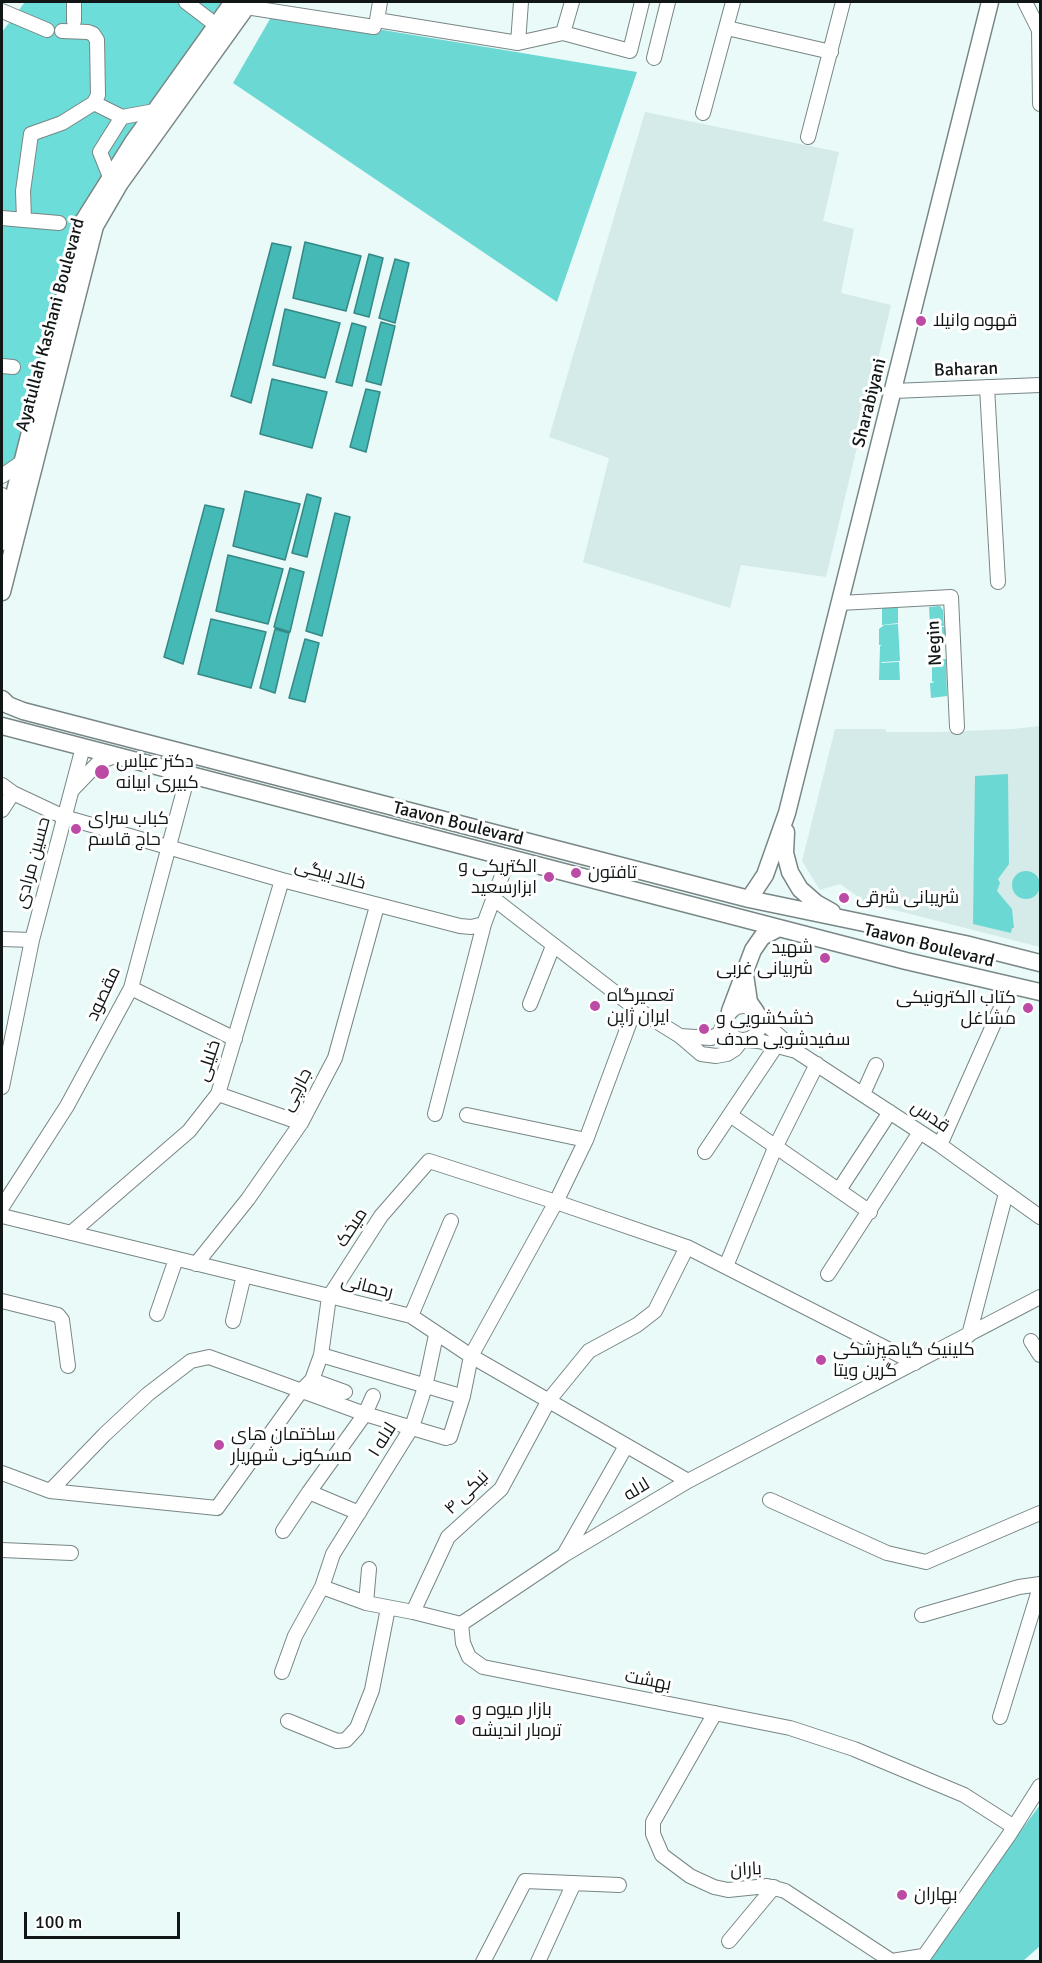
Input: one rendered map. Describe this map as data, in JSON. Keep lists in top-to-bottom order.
{
  "streets": {
    "main road": ["Ayatullah Kashani Boulevard", "Sharabiyani", "Taavon Boulevard"],
    "street": [
      "Baharan",
      "Negin",
      "حسین مرادی",
      "خالد بیگی",
      "مقصود",
      "خلیلی",
      "جارچی",
      "قدس",
      "میخک",
      "رحمانی",
      "لاله ۱",
      "لاله",
      "نیکی ۴",
      "بهشت",
      "باران"
    ]
  },
  "crossings": [
    ["Baharan", "Sharabiyani"],
    ["Sharabiyani", "Negin"],
    ["Sharabiyani", "Taavon Boulevard"],
    ["Taavon Boulevard", "حسین مرادی"],
    ["Taavon Boulevard", "مقصود"],
    ["حسین مرادی", "خالد بیگی"],
    ["خالد بیگی", "مقصود"],
    ["خالد بیگی", "خلیلی"],
    ["خالد بیگی", "جارچی"],
    ["خلیلی", "رحمانی"],
    ["جارچی", "رحمانی"],
    ["میخک", "رحمانی"],
    ["رحمانی", "لاله ۱"],
    ["رحمانی", "لاله"],
    ["رحمانی", "نیکی ۴"],
    ["لاله", "بهشت"],
    ["بهشت", "باران"]
  ],
  "places": [
    "قهوه وانیلا",
    "دکتر عباس کبیری ابیانه",
    "کباب سرای حاج قاسم",
    "تافتون",
    "الکتریکی و ابزارسعید",
    "شریبانی شرقی",
    "شهید شربیانی غربی",
    "تعمیرگاه ایران ژاپن",
    "کتاب الکترونیکی مشاغل",
    "خشکشویی و سفیدشویی صدف",
    "کلینیک گیاهپزشکی گرین ویتا",
    "ساختمان های مسکونی شهریار",
    "بازار میوه و تره‌بار اندیشه",
    "بهاران"
  ],
  "scale_bar": "100 m"
}
